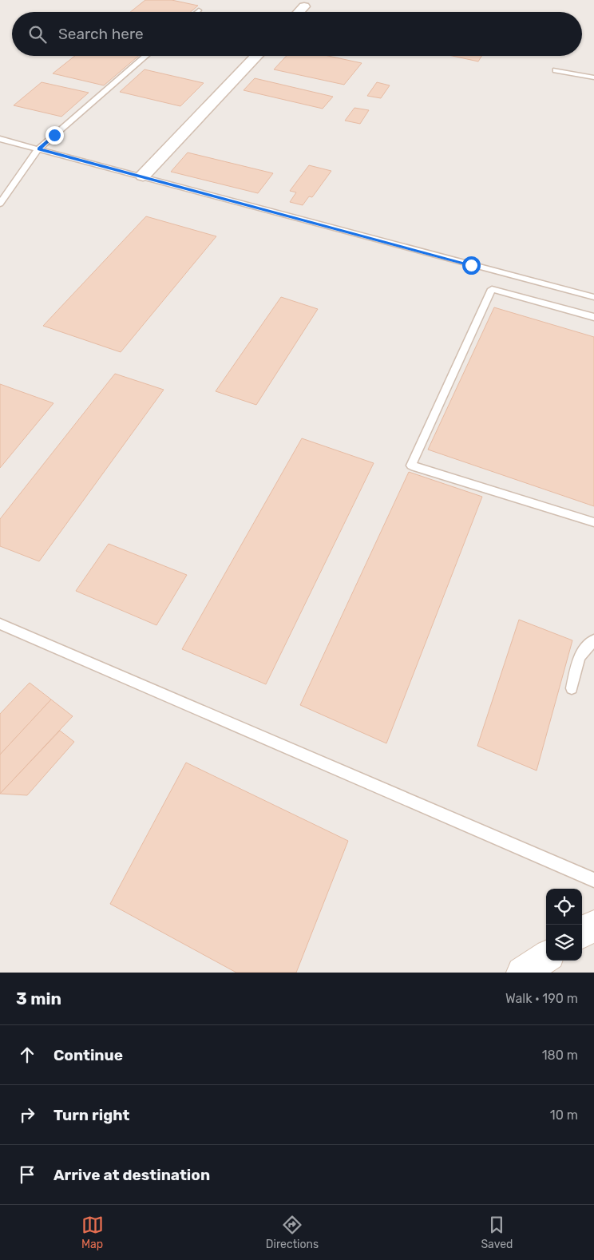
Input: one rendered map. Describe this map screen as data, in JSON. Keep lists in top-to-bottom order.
{
  "page": {
    "search": "Search here",
    "heading": ["3 min", "Walk · 190 m"],
    "list": [
      ["Continue", "180 m"],
      ["Turn right", "10 m"],
      "Arrive at destination"
    ],
    "nav": ["Map", "Directions", "Saved"]
  }
}
